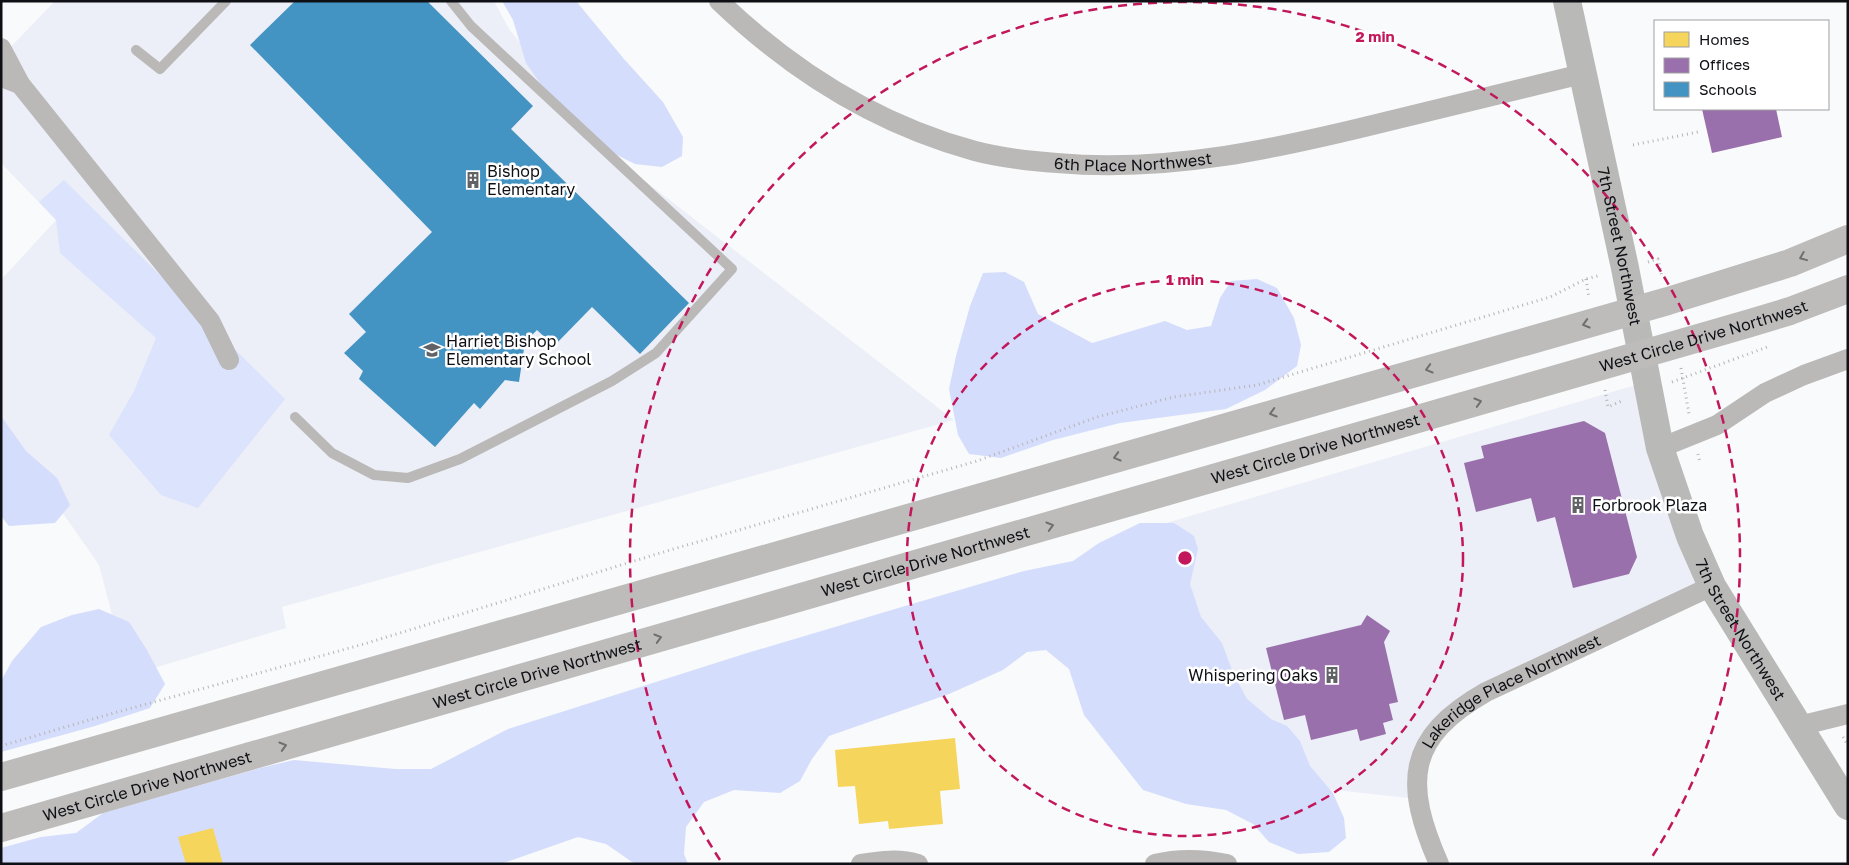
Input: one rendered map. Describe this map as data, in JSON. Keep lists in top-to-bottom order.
{
  "streets": {
    "main road": ["West Circle Drive Northwest"],
    "street": ["6th Place Northwest", "7th Street Northwest", "Lakeridge Place Northwest"]
  },
  "crossings": [
    ["6th Place Northwest", "7th Street Northwest"],
    ["7th Street Northwest", "West Circle Drive Northwest"],
    ["7th Street Northwest", "Lakeridge Place Northwest"]
  ],
  "places": {
    "building": ["Bishop Elementary", "Forbrook Plaza", "Whispering Oaks"],
    "school or university": ["Harriet Bishop Elementary School"]
  },
  "legend": ["Homes", "Offices", "Schools"],
  "rings": ["2 min", "1 min"]
}
